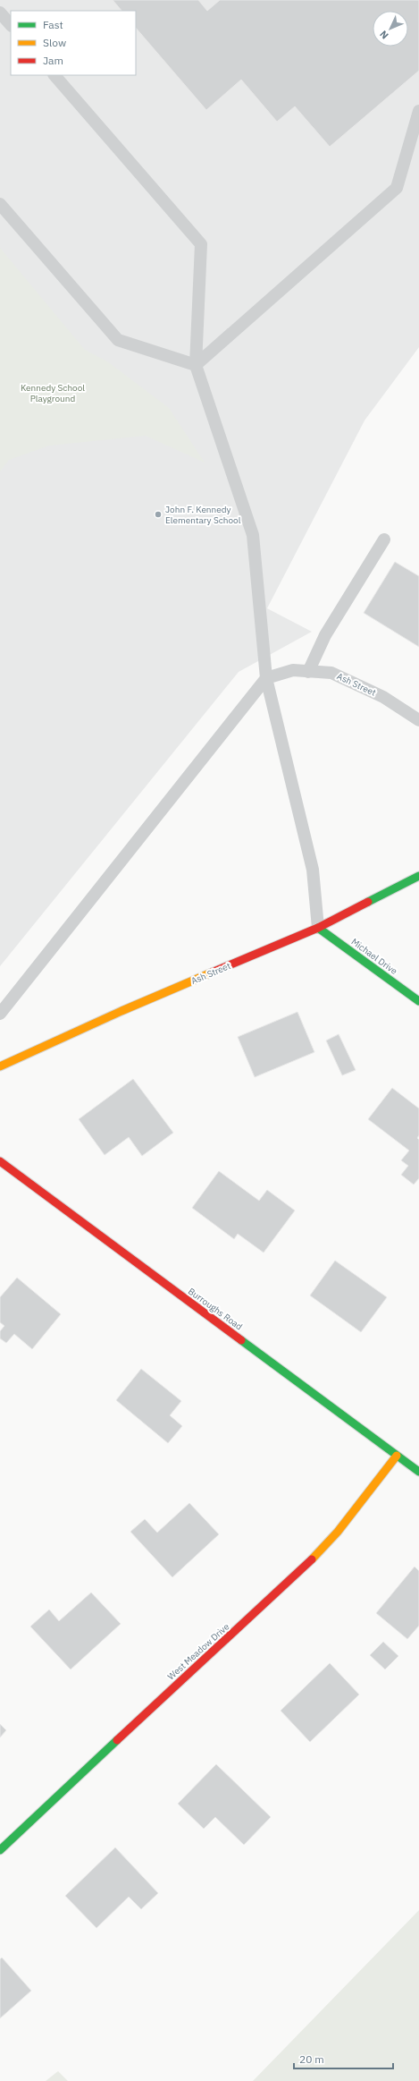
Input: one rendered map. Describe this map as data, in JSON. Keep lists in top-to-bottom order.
{
  "streets": {
    "street": [
      "Ash Street",
      "Michael Drive",
      "Burroughs Road",
      "West Meadow Drive"
    ]
  },
  "crossings": [
    ["Ash Street", "Michael Drive"],
    ["Burroughs Road", "West Meadow Drive"]
  ],
  "parks": ["Kennedy School Playground"],
  "places": ["John F. Kennedy Elementary School"],
  "legend": ["Fast", "Slow", "Jam"],
  "scale_bar": "20 m",
  "north": "bottom left"
}
